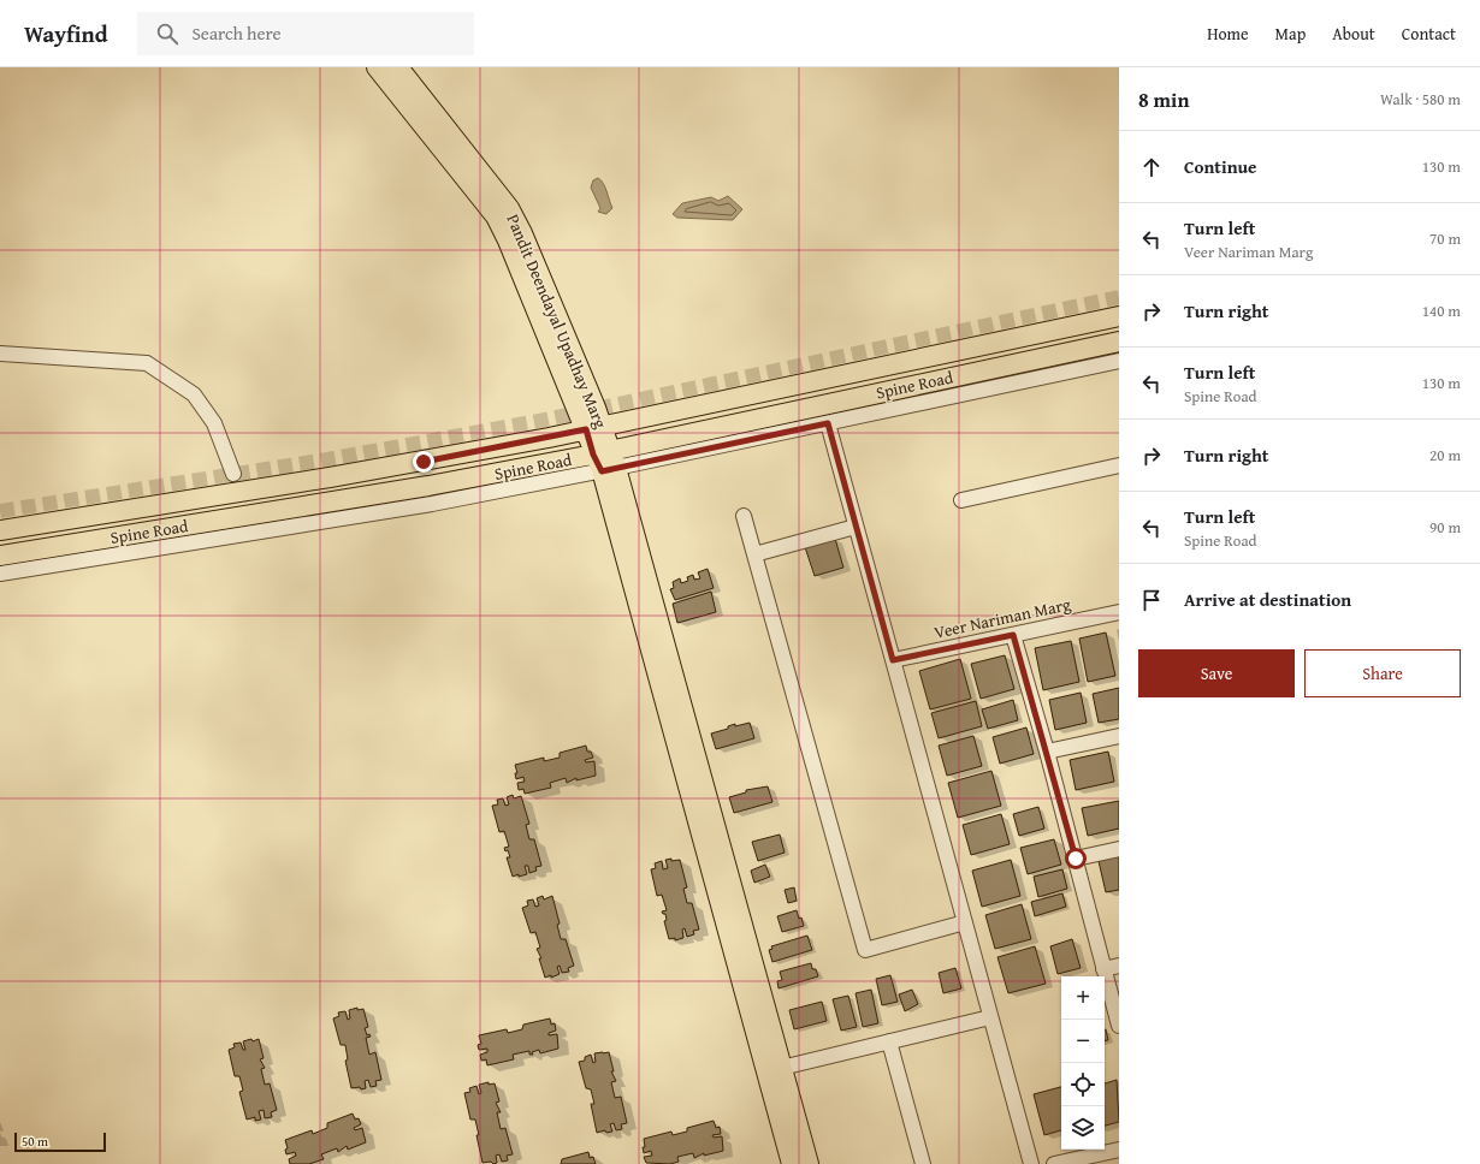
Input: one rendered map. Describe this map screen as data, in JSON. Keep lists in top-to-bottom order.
{
  "streets": {
    "main road": ["Pandit Deendayal Upadhay Marg", "Spine Road"],
    "street": ["Veer Nariman Marg"]
  },
  "crossings": [
    ["Pandit Deendayal Upadhay Marg", "Spine Road"]
  ],
  "scale_bar": "50 m",
  "page": {
    "header": "Wayfind",
    "search": "Search here",
    "nav": [
      "Home",
      "Map",
      "About",
      "Contact"
    ],
    "heading": ["8 min", "Walk · 580 m"],
    "list": [
      ["Continue", "130 m"],
      ["Turn left", "Veer Nariman Marg", "70 m"],
      ["Turn right", "140 m"],
      ["Turn left", "Spine Road", "130 m"],
      ["Turn right", "20 m"],
      ["Turn left", "Spine Road", "90 m"],
      "Arrive at destination"
    ],
    "buttons": ["Save", "Share"],
    "map_buttons": ["+", "−"],
    "scale": "50 m"
  }
}
